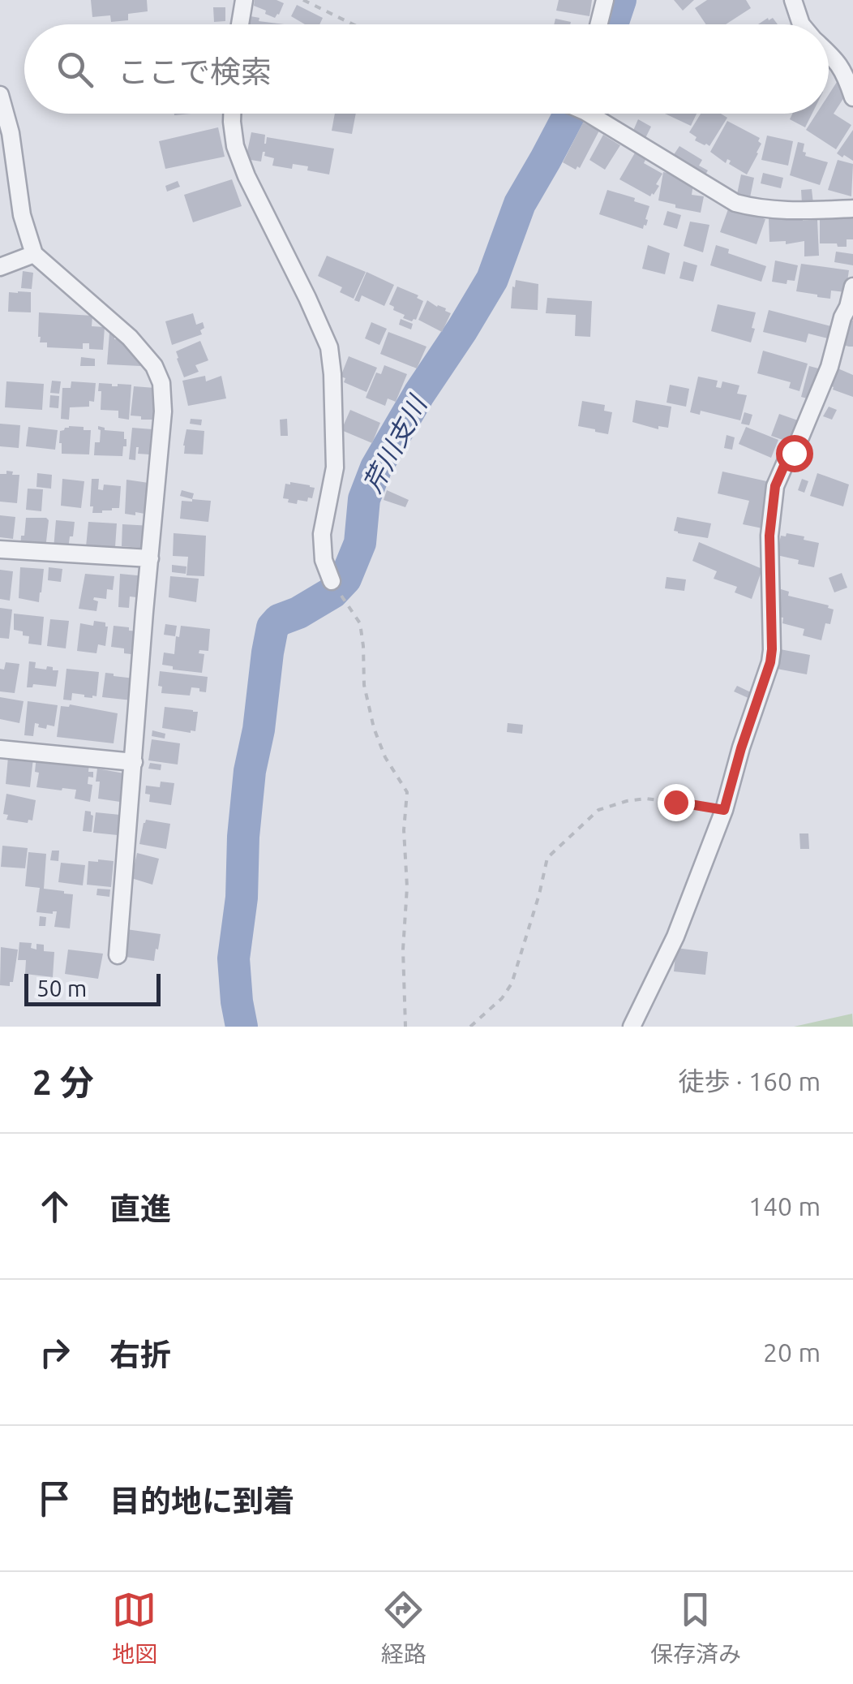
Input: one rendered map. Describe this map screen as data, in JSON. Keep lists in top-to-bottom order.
{
  "water": ["芹川支川"],
  "scale_bar": "50 m",
  "page": {
    "search": "ここで検索",
    "scale": "50 m",
    "heading": ["2 分", "徒歩 · 160 m"],
    "list": [
      ["直進", "140 m"],
      ["右折", "20 m"],
      "目的地に到着"
    ],
    "nav": ["地図", "経路", "保存済み"]
  }
}
